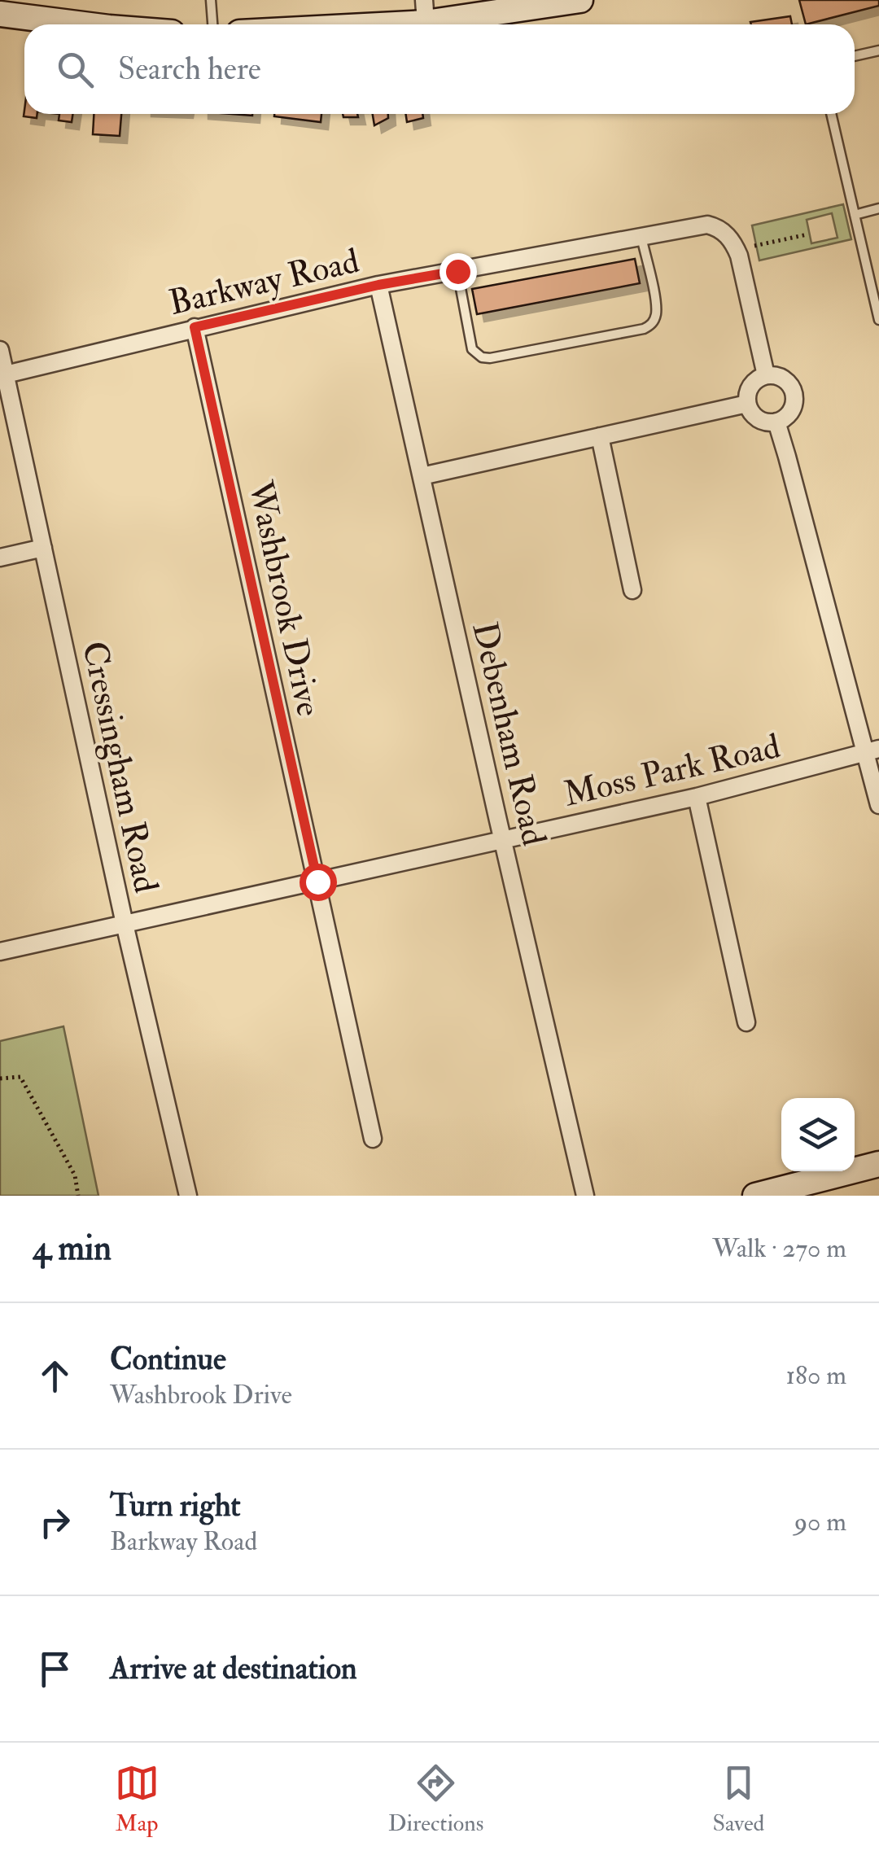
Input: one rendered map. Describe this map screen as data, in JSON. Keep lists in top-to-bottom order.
{
  "streets": {
    "street": [
      "Barkway Road",
      "Washbrook Drive",
      "Debenham Road",
      "Cressingham Road",
      "Moss Park Road"
    ]
  },
  "crossings": [
    ["Barkway Road", "Washbrook Drive"],
    ["Barkway Road", "Debenham Road"],
    ["Barkway Road", "Cressingham Road"],
    ["Washbrook Drive", "Moss Park Road"],
    ["Debenham Road", "Moss Park Road"],
    ["Cressingham Road", "Moss Park Road"]
  ],
  "page": {
    "search": "Search here",
    "heading": ["4 min", "Walk · 270 m"],
    "list": [
      ["Continue", "Washbrook Drive", "180 m"],
      ["Turn right", "Barkway Road", "90 m"],
      "Arrive at destination"
    ],
    "nav": ["Map", "Directions", "Saved"]
  }
}
